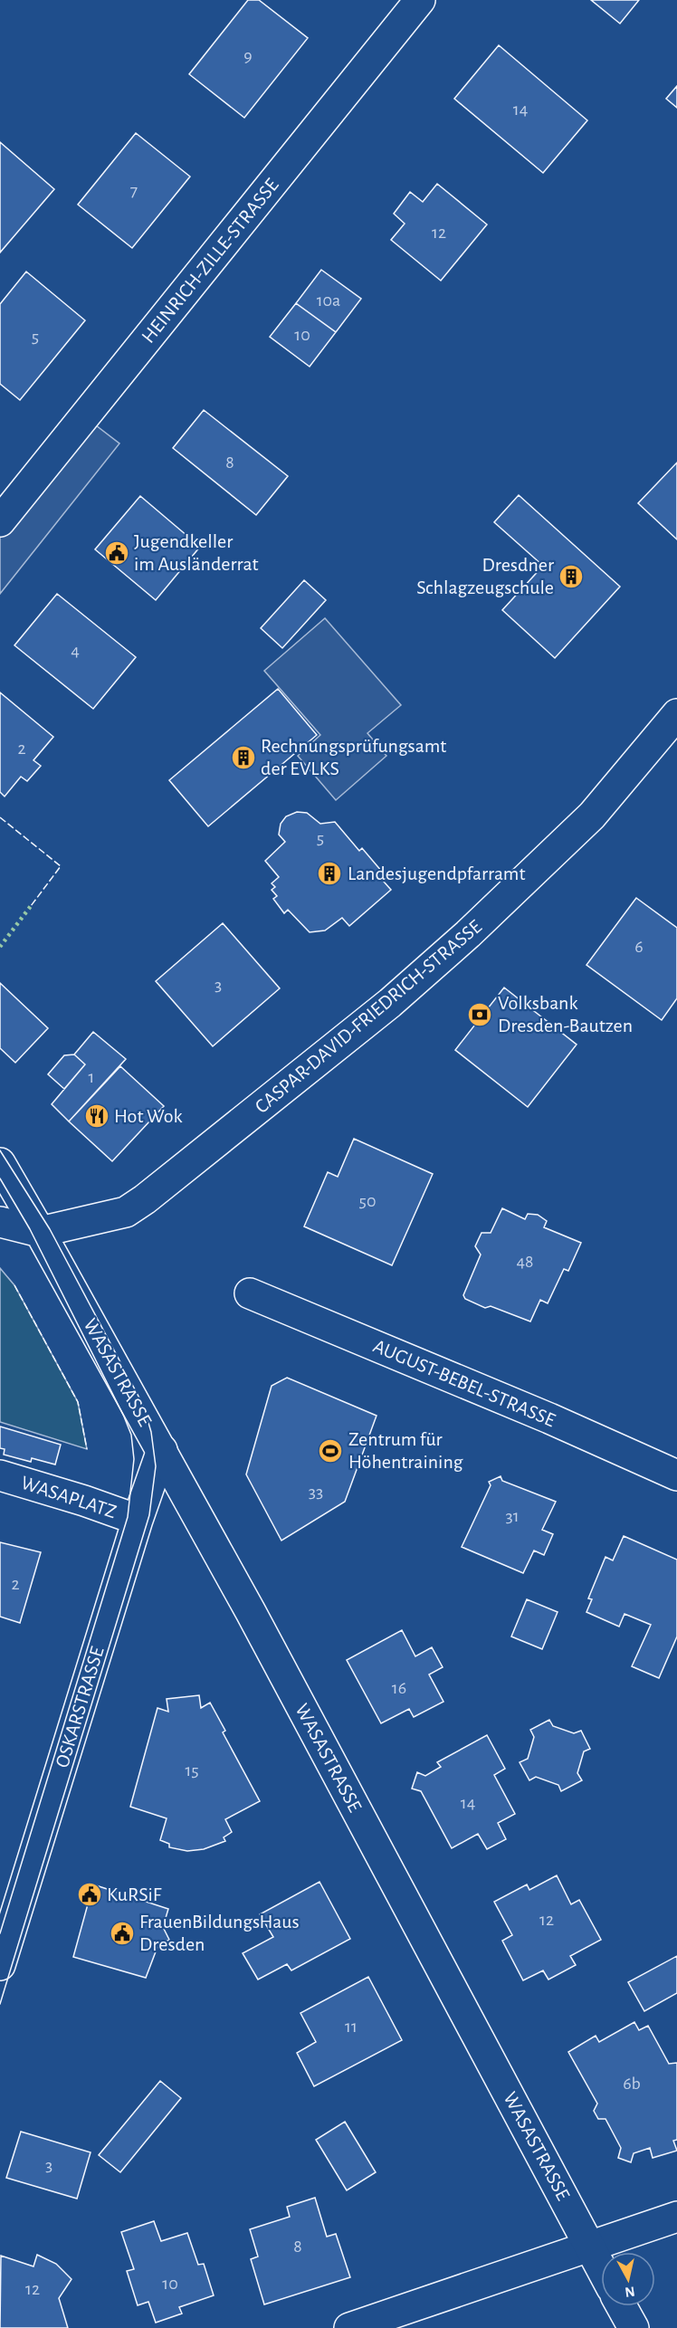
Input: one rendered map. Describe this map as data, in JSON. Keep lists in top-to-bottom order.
{
  "streets": {
    "street": [
      "HEINRICH-ZILLE-STRASSE",
      "CASPAR-DAVID-FRIEDRICH-STRASSE",
      "WASASTRASSE",
      "AUGUST-BEBEL-STRASSE",
      "WASAPLATZ",
      "OSKARSTRASSE"
    ]
  },
  "crossings": [
    ["CASPAR-DAVID-FRIEDRICH-STRASSE", "WASASTRASSE"],
    ["WASASTRASSE", "OSKARSTRASSE"],
    ["WASAPLATZ", "OSKARSTRASSE"]
  ],
  "places": {
    "public building": ["Jugendkeller im Ausländerrat", "KuRSiF", "FrauenBildungsHaus Dresden"],
    "building": ["Dresdner Schlagzeugschule", "Rechnungsprüfungsamt der EVLKS", "Landesjugendpfarramt"],
    "bank": ["Volksbank Dresden-Bautzen"],
    "restaurant": ["Hot Wok"],
    "sports": ["Zentrum für Höhentraining"]
  },
  "house_numbers": [
    "9",
    "14",
    "7",
    "12",
    "10a",
    "10",
    "5",
    "8",
    "4",
    "2",
    "5",
    "6",
    "3",
    "1",
    "50",
    "48",
    "33",
    "31",
    "2",
    "16",
    "15",
    "14",
    "12",
    "11",
    "6b",
    "3",
    "8",
    "10",
    "12"
  ],
  "north": "bottom"
}
